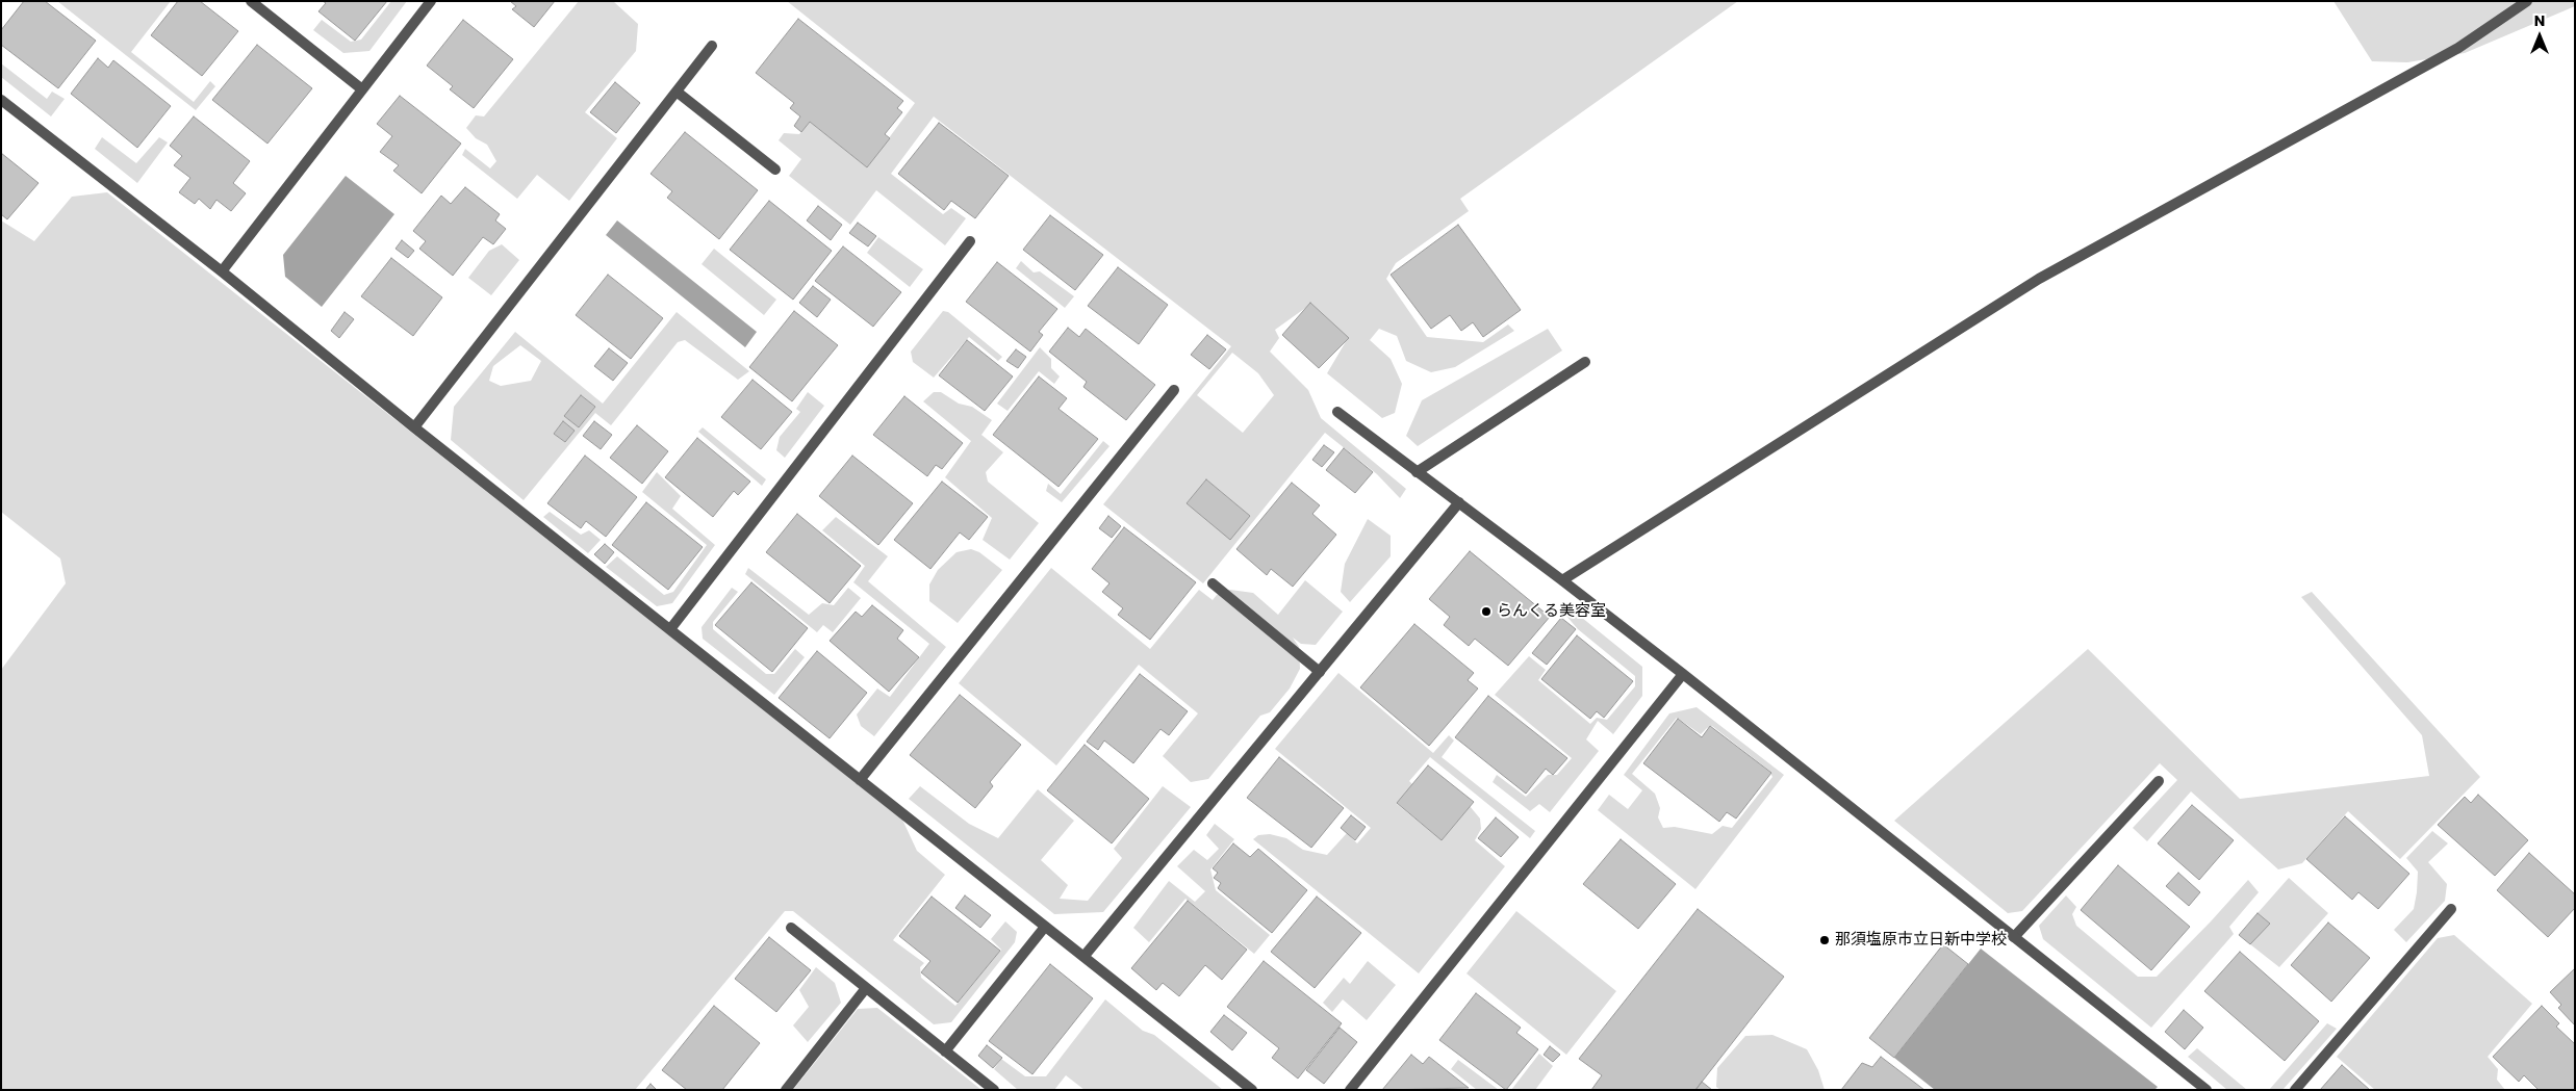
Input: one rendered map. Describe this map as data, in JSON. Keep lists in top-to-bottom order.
{
  "places": ["らんくる美容室", "那須塩原市立日新中学校"],
  "north": "top"
}
